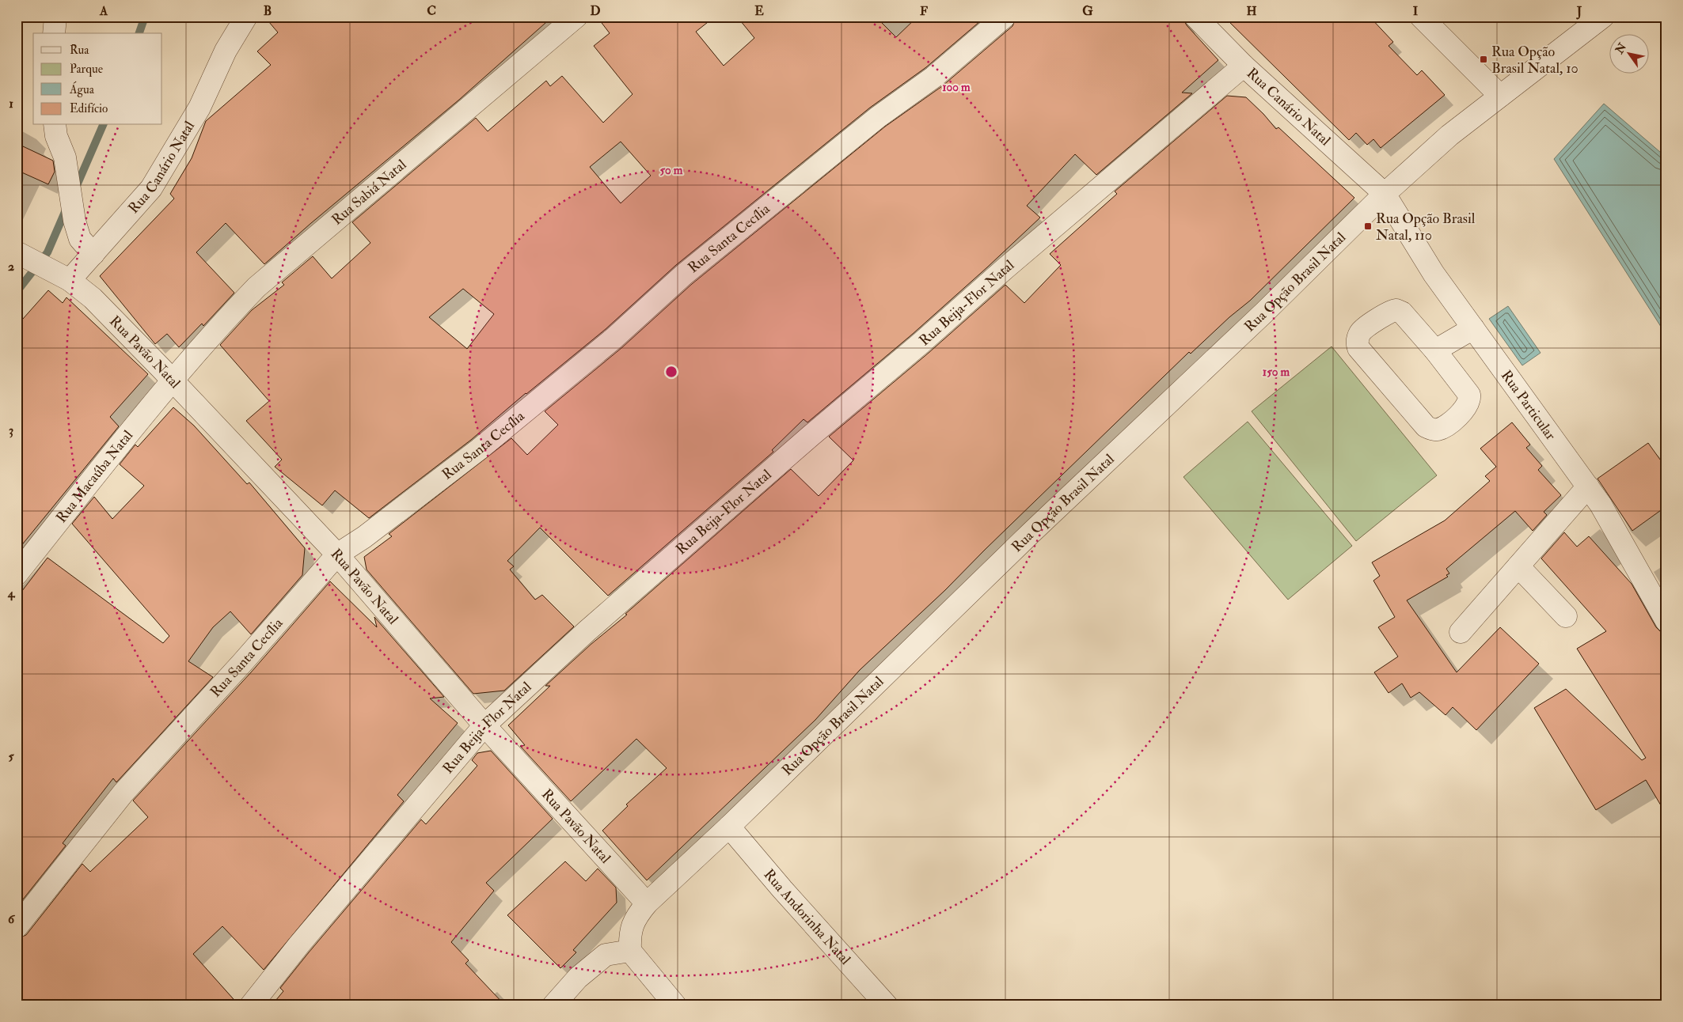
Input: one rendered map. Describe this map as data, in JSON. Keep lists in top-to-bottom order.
{
  "streets": {
    "street": [
      "Rua Canário Natal",
      "Rua Sabiá Natal",
      "Rua Santa Cecília",
      "Rua Opção Brasil Natal",
      "Rua Beija-Flor Natal",
      "Rua Pavão Natal",
      "Rua Particular",
      "Rua Macaúba Natal",
      "Rua Andorinha Natal"
    ]
  },
  "crossings": [
    ["Rua Canário Natal", "Rua Opção Brasil Natal"],
    ["Rua Canário Natal", "Rua Beija-Flor Natal"],
    ["Rua Canário Natal", "Rua Pavão Natal"],
    ["Rua Canário Natal", "Rua Particular"],
    ["Rua Sabiá Natal", "Rua Pavão Natal"],
    ["Rua Sabiá Natal", "Rua Macaúba Natal"],
    ["Rua Santa Cecília", "Rua Pavão Natal"],
    ["Rua Opção Brasil Natal", "Rua Pavão Natal"],
    ["Rua Opção Brasil Natal", "Rua Particular"],
    ["Rua Opção Brasil Natal", "Rua Andorinha Natal"],
    ["Rua Beija-Flor Natal", "Rua Pavão Natal"],
    ["Rua Pavão Natal", "Rua Macaúba Natal"]
  ],
  "places": {
    "transit": ["Rua Opção Brasil Natal, 10", "Rua Opção Brasil Natal, 110"]
  },
  "legend": [
    "Rua",
    "Parque",
    "Água",
    "Edifício"
  ],
  "north": "top left",
  "grid": {
    "columns": [
      "A",
      "B",
      "C",
      "D",
      "E",
      "F",
      "G",
      "H",
      "I",
      "J"
    ],
    "rows": [
      "1",
      "2",
      "3",
      "4",
      "5",
      "6"
    ]
  },
  "rings": ["100 m", "50 m", "150 m"]
}
